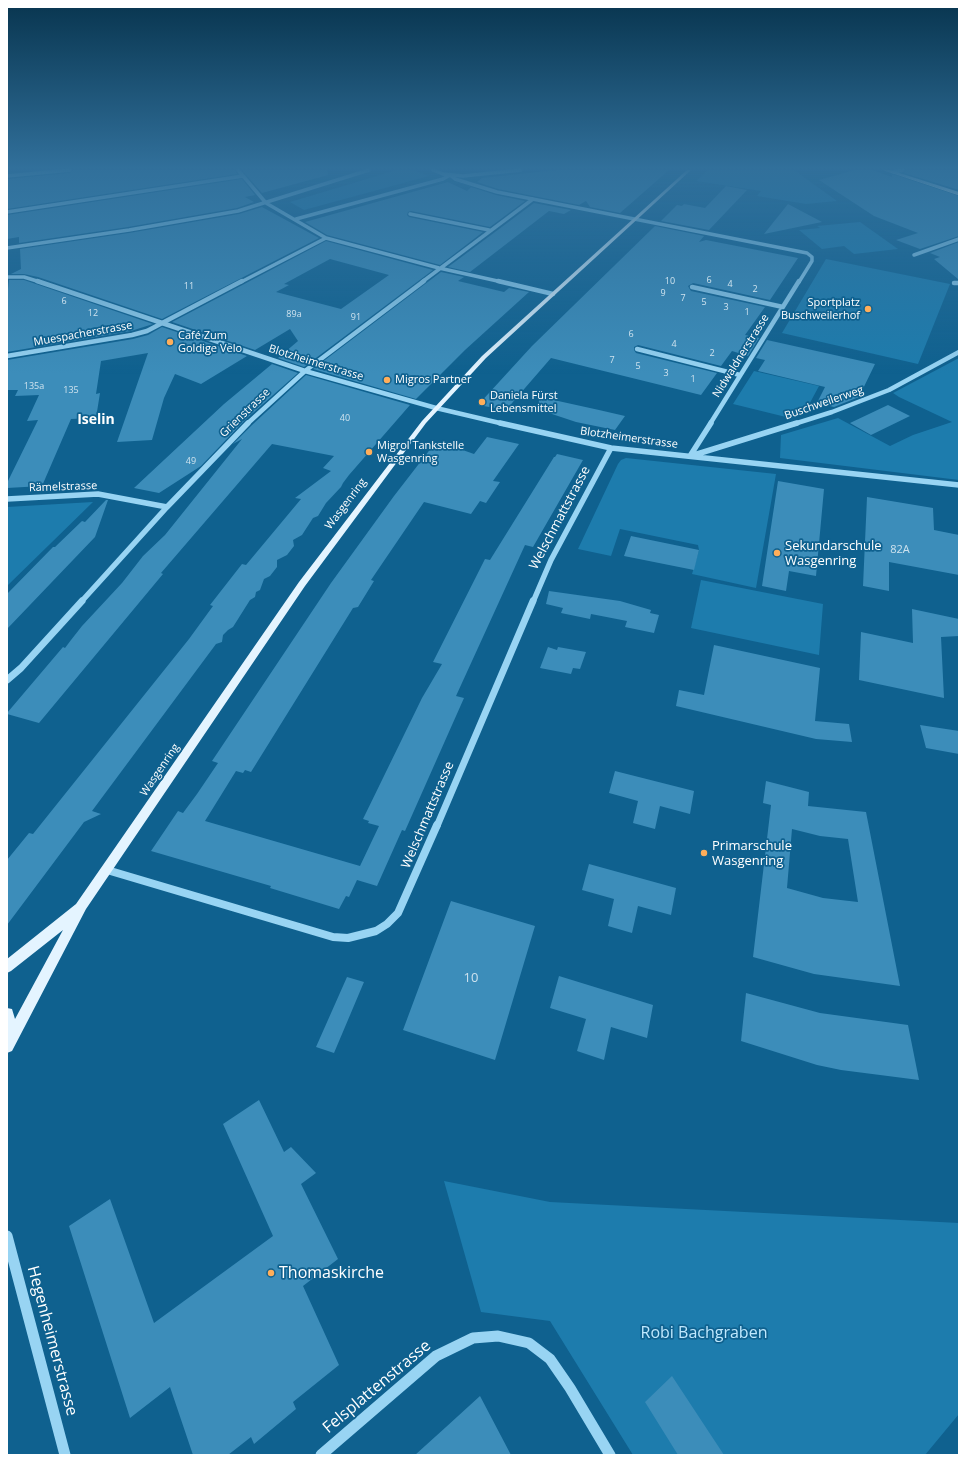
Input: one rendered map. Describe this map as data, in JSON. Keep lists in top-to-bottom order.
{
  "streets": {
    "main road": ["Wasgenring"],
    "street": [
      "Muespacherstrasse",
      "Nidwaldnerstrasse",
      "Blotzheimerstrasse",
      "Buschweilerweg",
      "Grienstrasse",
      "Rämelstrasse",
      "Welschmattstrasse",
      "Hegenheimerstrasse",
      "Felsplattenstrasse"
    ]
  },
  "crossings": [
    ["Muespacherstrasse", "Blotzheimerstrasse"],
    ["Nidwaldnerstrasse", "Blotzheimerstrasse"],
    ["Nidwaldnerstrasse", "Buschweilerweg"],
    ["Blotzheimerstrasse", "Buschweilerweg"],
    ["Blotzheimerstrasse", "Grienstrasse"],
    ["Blotzheimerstrasse", "Wasgenring"],
    ["Blotzheimerstrasse", "Welschmattstrasse"],
    ["Grienstrasse", "Rämelstrasse"],
    ["Wasgenring", "Welschmattstrasse"]
  ],
  "districts": ["Iselin"],
  "parks": ["Robi Bachgraben"],
  "places": [
    "Sportplatz Buschweilerhof",
    "Café Zum Goldige Velo",
    "Migros Partner",
    "Daniela Fürst Lebensmittel",
    "Migrol Tankstelle Wasgenring",
    "Sekundarschule Wasgenring",
    "Primarschule Wasgenring",
    "Thomaskirche"
  ],
  "house_numbers": [
    "6",
    "10",
    "4",
    "11",
    "2",
    "9",
    "7",
    "6",
    "5",
    "3",
    "1",
    "12",
    "89a",
    "91",
    "6",
    "4",
    "2",
    "7",
    "5",
    "3",
    "1",
    "135a",
    "135",
    "40",
    "49",
    "82A",
    "10"
  ]
}
